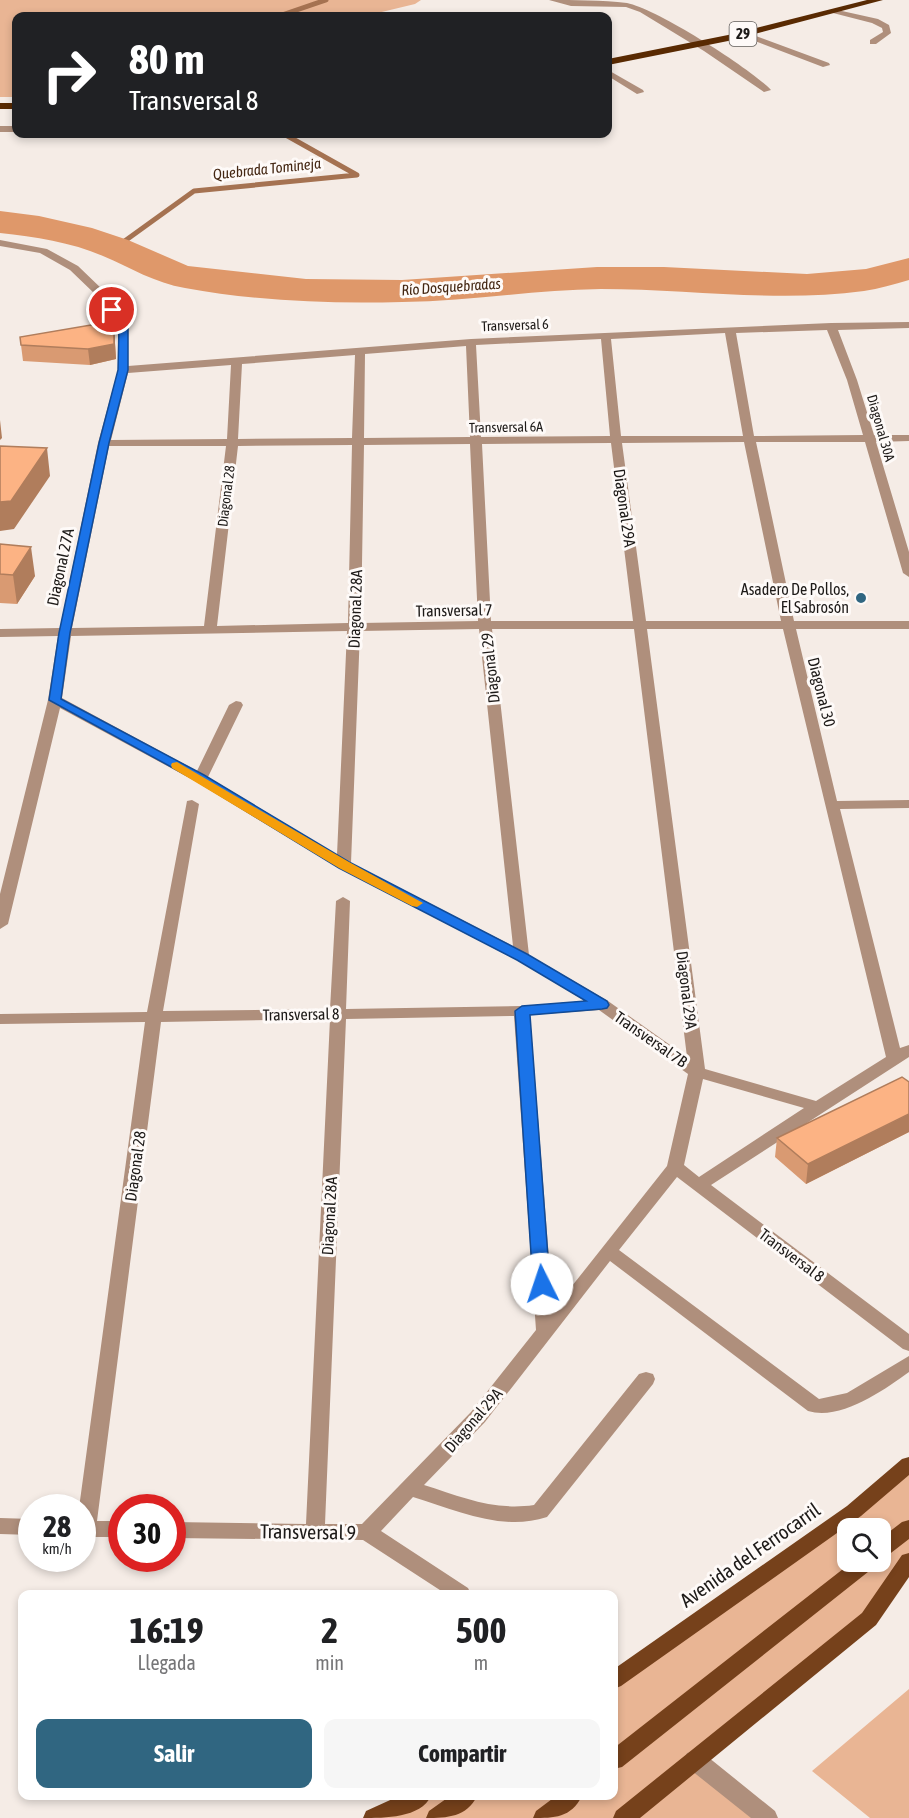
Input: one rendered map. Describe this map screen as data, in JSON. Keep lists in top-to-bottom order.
{
  "streets": {
    "highway": ["29"],
    "main road": ["Avenida del Ferrocarril"],
    "street": [
      "Transversal 6",
      "Transversal 6A",
      "Diagonal 30A",
      "Diagonal 28",
      "Diagonal 29A",
      "Diagonal 27A",
      "Diagonal 28A",
      "Transversal 7",
      "Diagonal 29",
      "Diagonal 30",
      "Transversal 8",
      "Transversal 7B",
      "Transversal 9"
    ]
  },
  "crossings": [
    ["Transversal 6", "Diagonal 30A"],
    ["Transversal 6", "Diagonal 28"],
    ["Transversal 6", "Diagonal 29A"],
    ["Transversal 6", "Diagonal 27A"],
    ["Transversal 6", "Diagonal 28A"],
    ["Transversal 6", "Diagonal 29"],
    ["Transversal 6", "Diagonal 30"],
    ["Transversal 6A", "Diagonal 30A"],
    ["Transversal 6A", "Diagonal 28"],
    ["Transversal 6A", "Diagonal 29A"],
    ["Transversal 6A", "Diagonal 27A"],
    ["Transversal 6A", "Diagonal 28A"],
    ["Transversal 6A", "Diagonal 29"],
    ["Transversal 6A", "Diagonal 30"],
    ["Diagonal 28", "Transversal 7"],
    ["Diagonal 28", "Transversal 8"],
    ["Diagonal 29A", "Transversal 7"],
    ["Diagonal 29A", "Transversal 8"],
    ["Diagonal 29A", "Transversal 7B"],
    ["Diagonal 29A", "Transversal 9"],
    ["Diagonal 27A", "Transversal 7"],
    ["Diagonal 27A", "Transversal 7B"],
    ["Diagonal 28A", "Transversal 7"],
    ["Diagonal 28A", "Transversal 8"],
    ["Diagonal 28A", "Transversal 7B"],
    ["Diagonal 28A", "Transversal 9"],
    ["Transversal 7", "Diagonal 29"],
    ["Transversal 7", "Diagonal 30"],
    ["Diagonal 29", "Transversal 7B"],
    ["Transversal 8", "Transversal 7B"]
  ],
  "water": ["Quebrada Tomineja", "Río Dosquebradas"],
  "places": ["Asadero De Pollos, El Sabrosón"],
  "page": {
    "turn": ["80 m", "Transversal 8"],
    "speed": "28 km/h",
    "limit": "30",
    "eta": [
      "16:19",
      "Llegada",
      "2",
      "min",
      "500",
      "m"
    ],
    "buttons": ["Salir", "Compartir"]
  }
}
